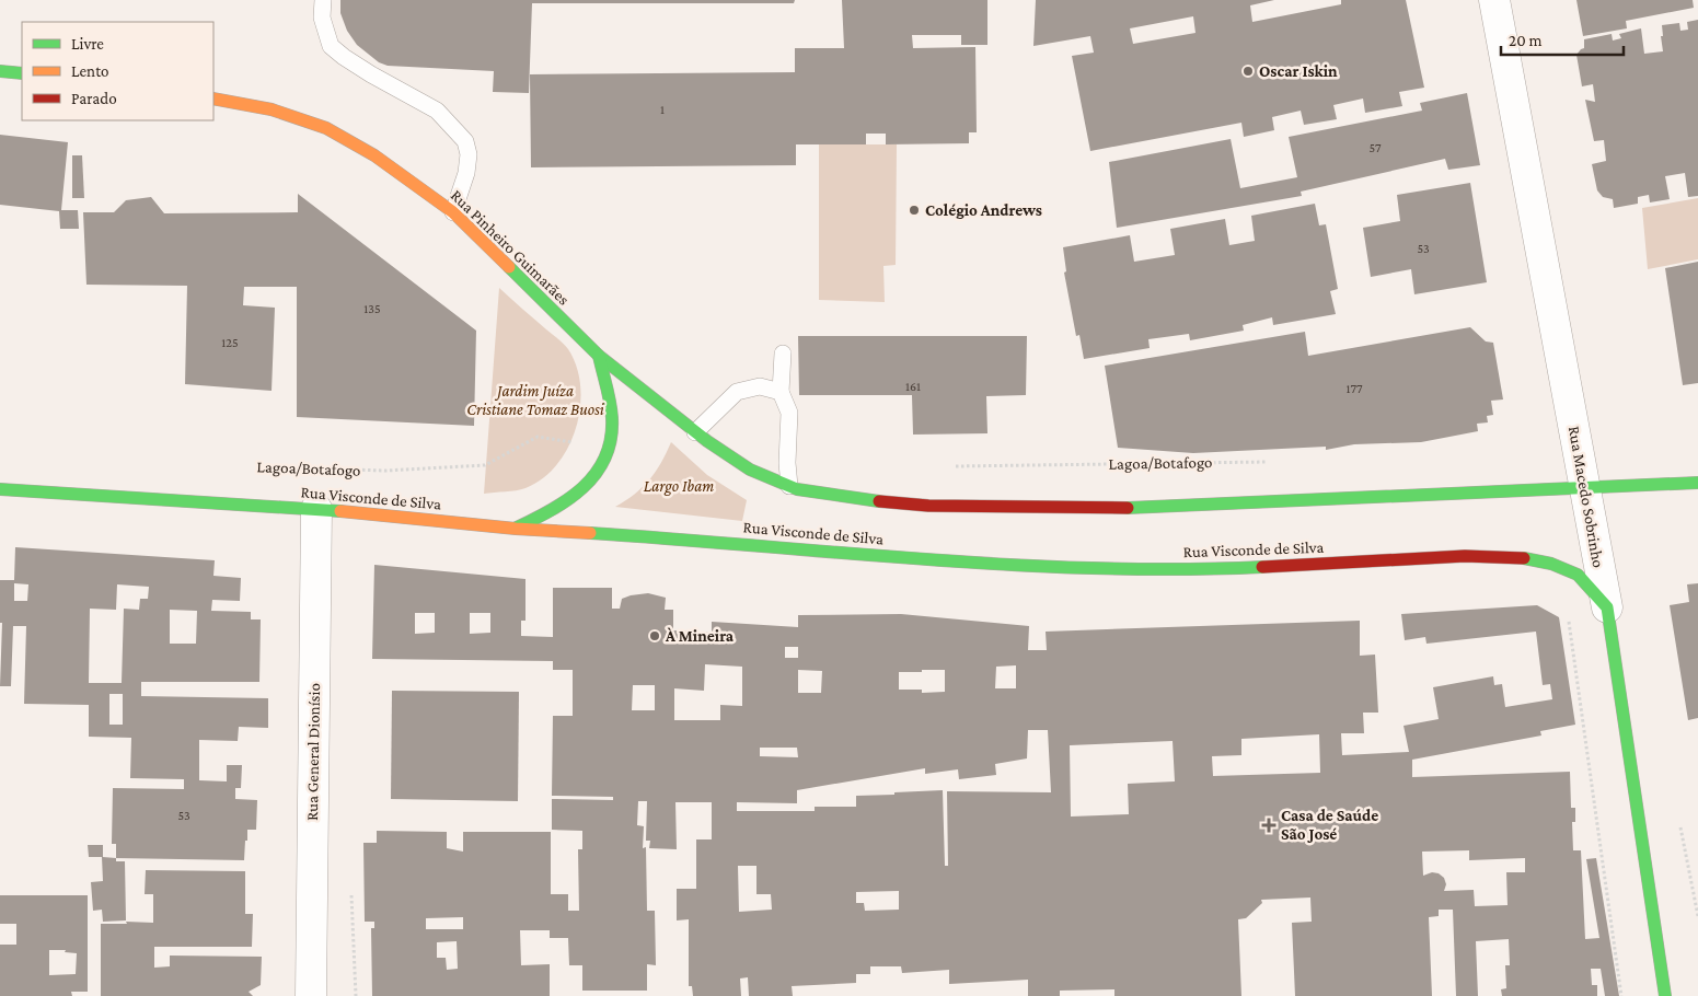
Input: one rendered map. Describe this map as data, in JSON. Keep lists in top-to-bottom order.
{
  "streets": {
    "main road": ["Rua Pinheiro Guimarães", "Rua Macedo Sobrinho", "Rua Visconde de Silva"],
    "street": ["Rua General Dionísio"],
    "path": ["Lagoa/Botafogo"]
  },
  "crossings": [
    ["Rua Macedo Sobrinho", "Rua Visconde de Silva"],
    ["Rua Visconde de Silva", "Rua General Dionísio"]
  ],
  "parks": ["Jardim Juíza Cristiane Tomaz Buosi", "Largo Ibam"],
  "places": {
    "other": ["Oscar Iskin", "Colégio Andrews", "À Mineira"],
    "health": ["Casa de Saúde São José"]
  },
  "house_numbers": [
    "1",
    "57",
    "53",
    "135",
    "125",
    "161",
    "177",
    "53"
  ],
  "legend": ["Livre", "Lento", "Parado"],
  "scale_bar": "20 m"
}
